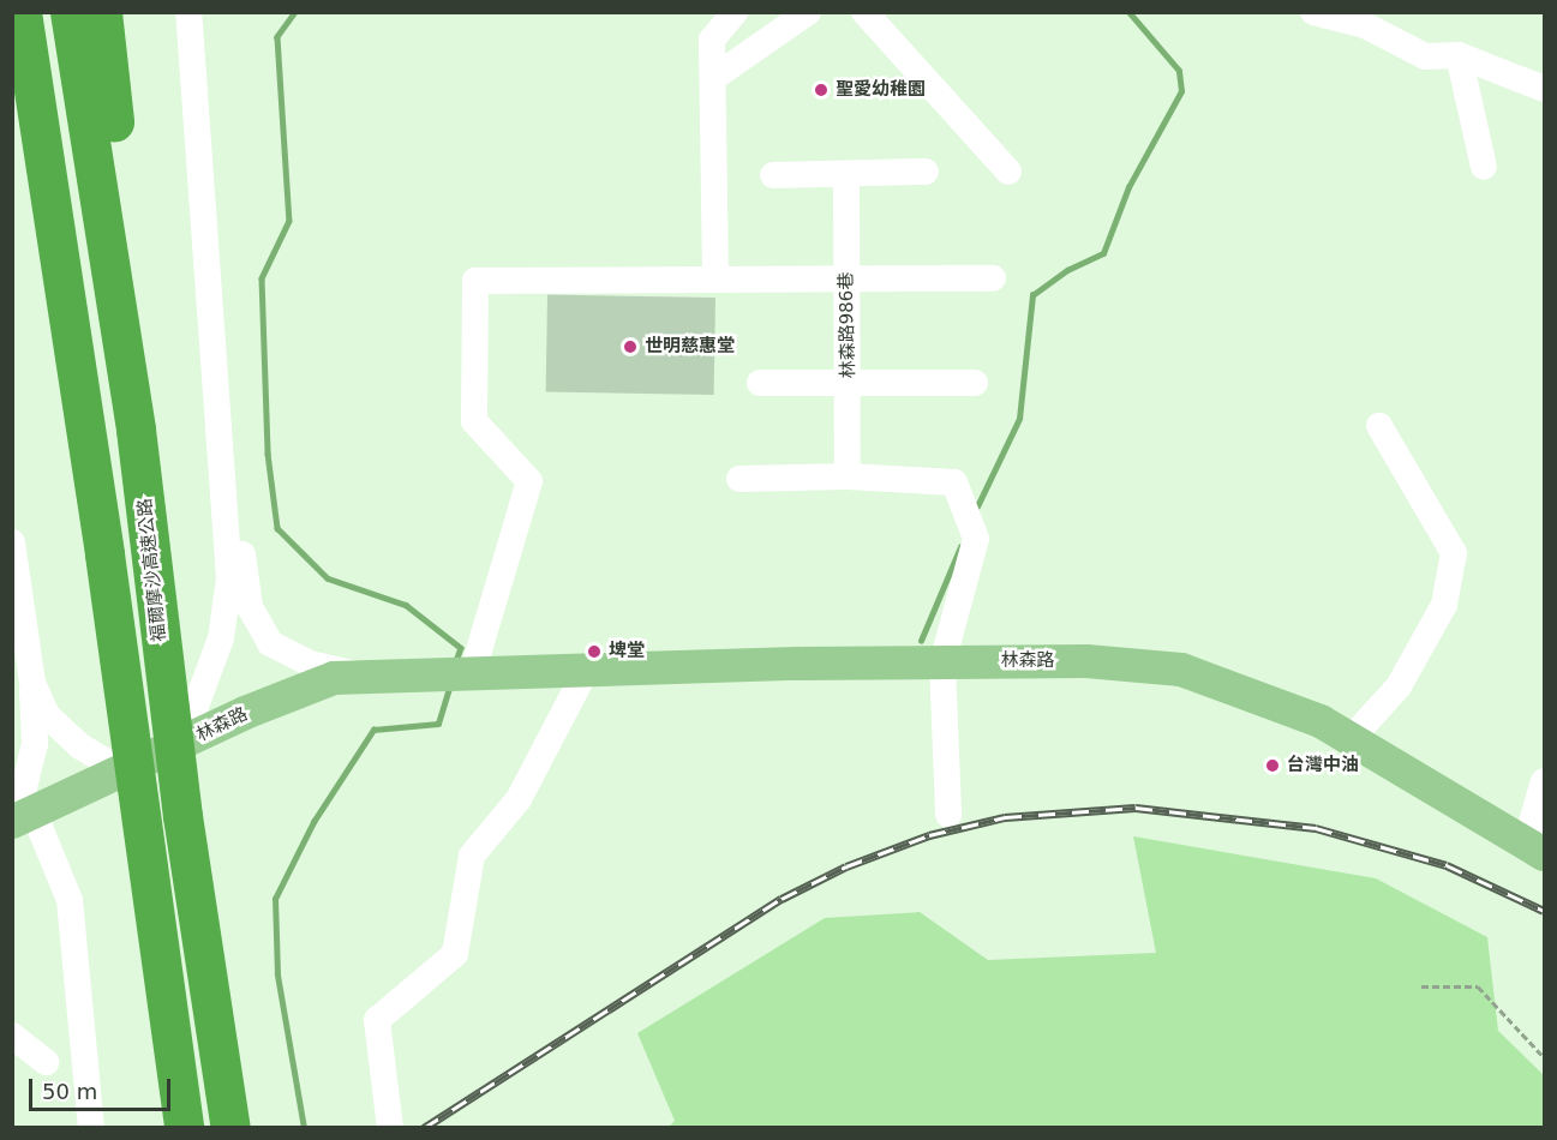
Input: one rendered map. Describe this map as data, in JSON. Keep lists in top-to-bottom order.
{
  "streets": {
    "highway": ["福爾摩沙高速公路"],
    "main road": ["林森路"],
    "street": ["林森路986巷"]
  },
  "places": [
    "聖愛幼稚園",
    "世明慈惠堂",
    "埤堂",
    "台灣中油"
  ],
  "scale_bar": "50 m"
}
